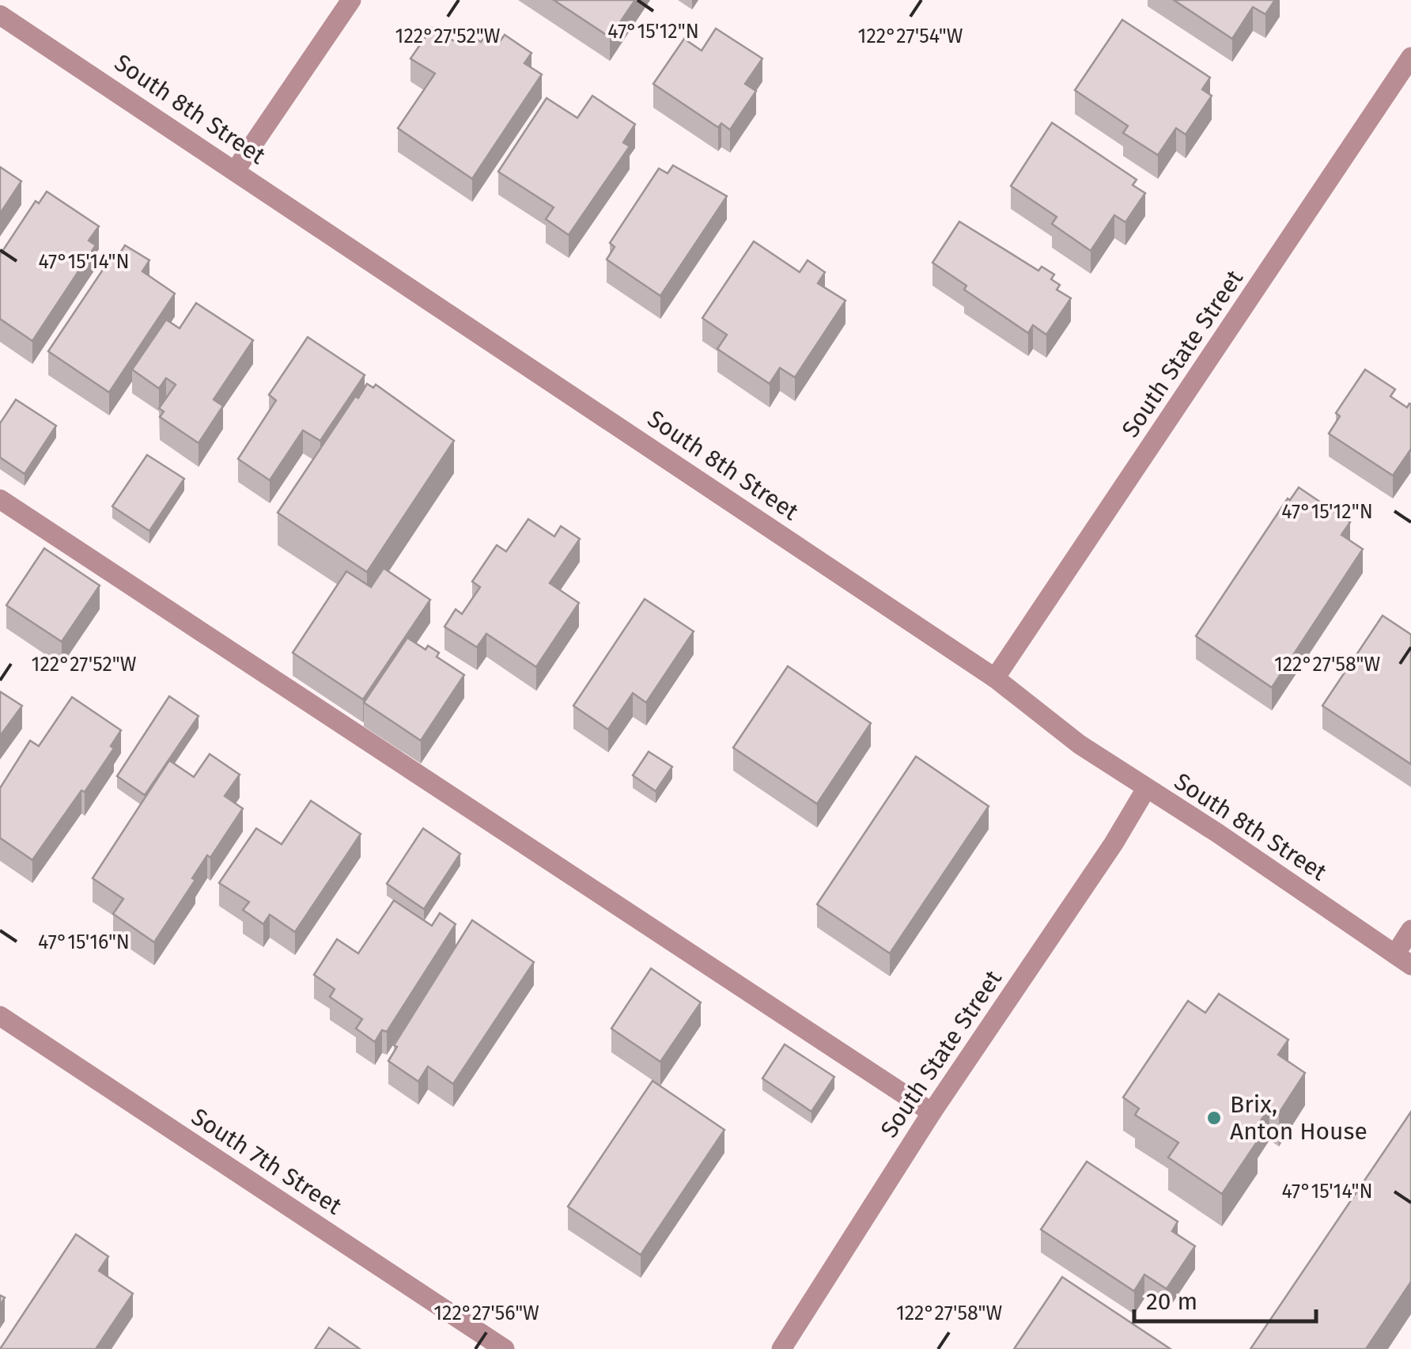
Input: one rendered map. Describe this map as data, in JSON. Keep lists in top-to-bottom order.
{
  "streets": {
    "street": ["South 8th Street", "South State Street", "South 7th Street"]
  },
  "crossings": [
    ["South 8th Street", "South State Street"]
  ],
  "places": ["Brix, Anton House"],
  "scale_bar": "20 m",
  "coordinates": [
    "47°15'12\"N",
    "122°27'52\"W",
    "122°27'54\"W",
    "47°15'14\"N",
    "122°27'58\"W",
    "47°15'16\"N",
    "122°27'56\"W"
  ]
}
